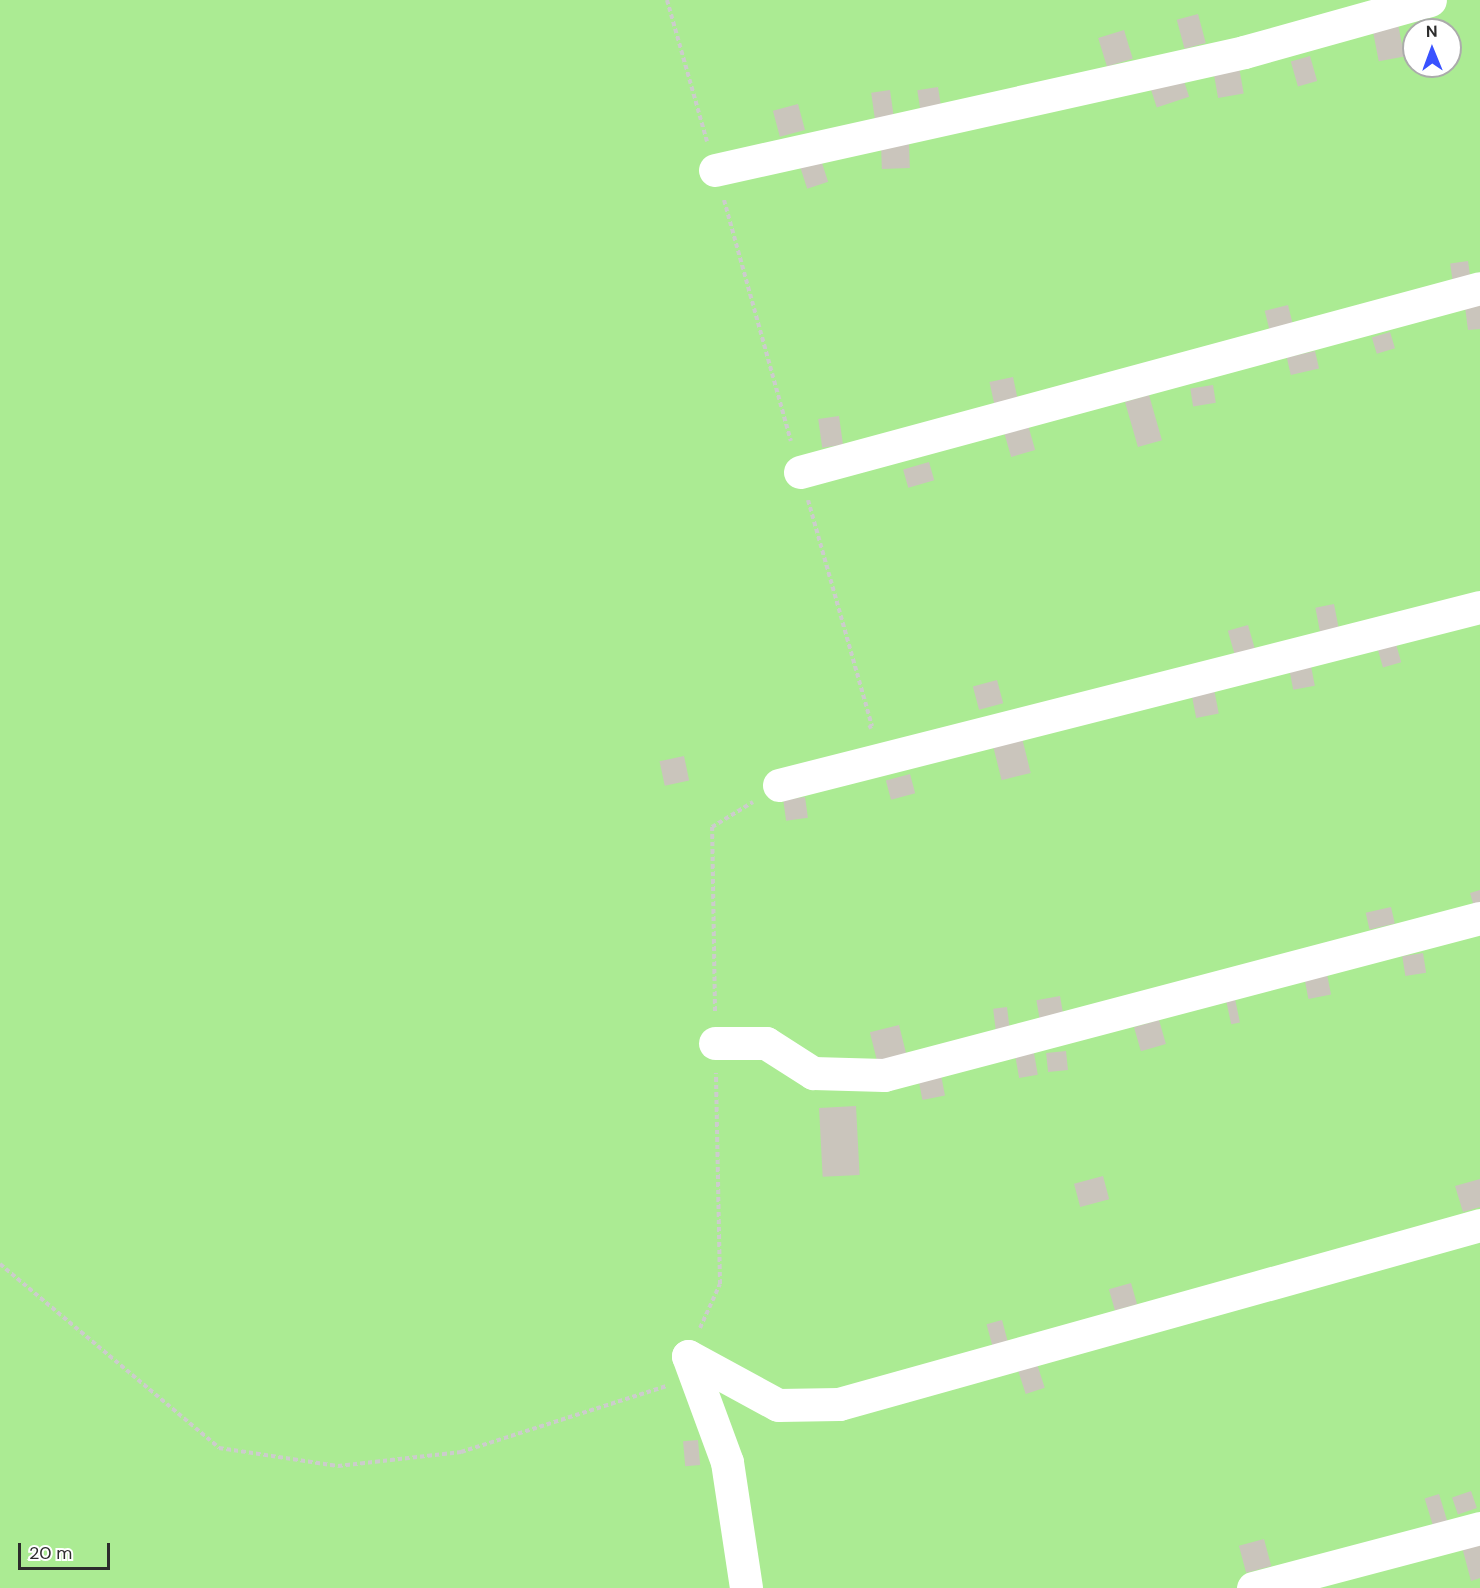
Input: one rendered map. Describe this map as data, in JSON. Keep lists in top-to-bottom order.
{
  "scale_bar": "20 m",
  "north": "top"
}
